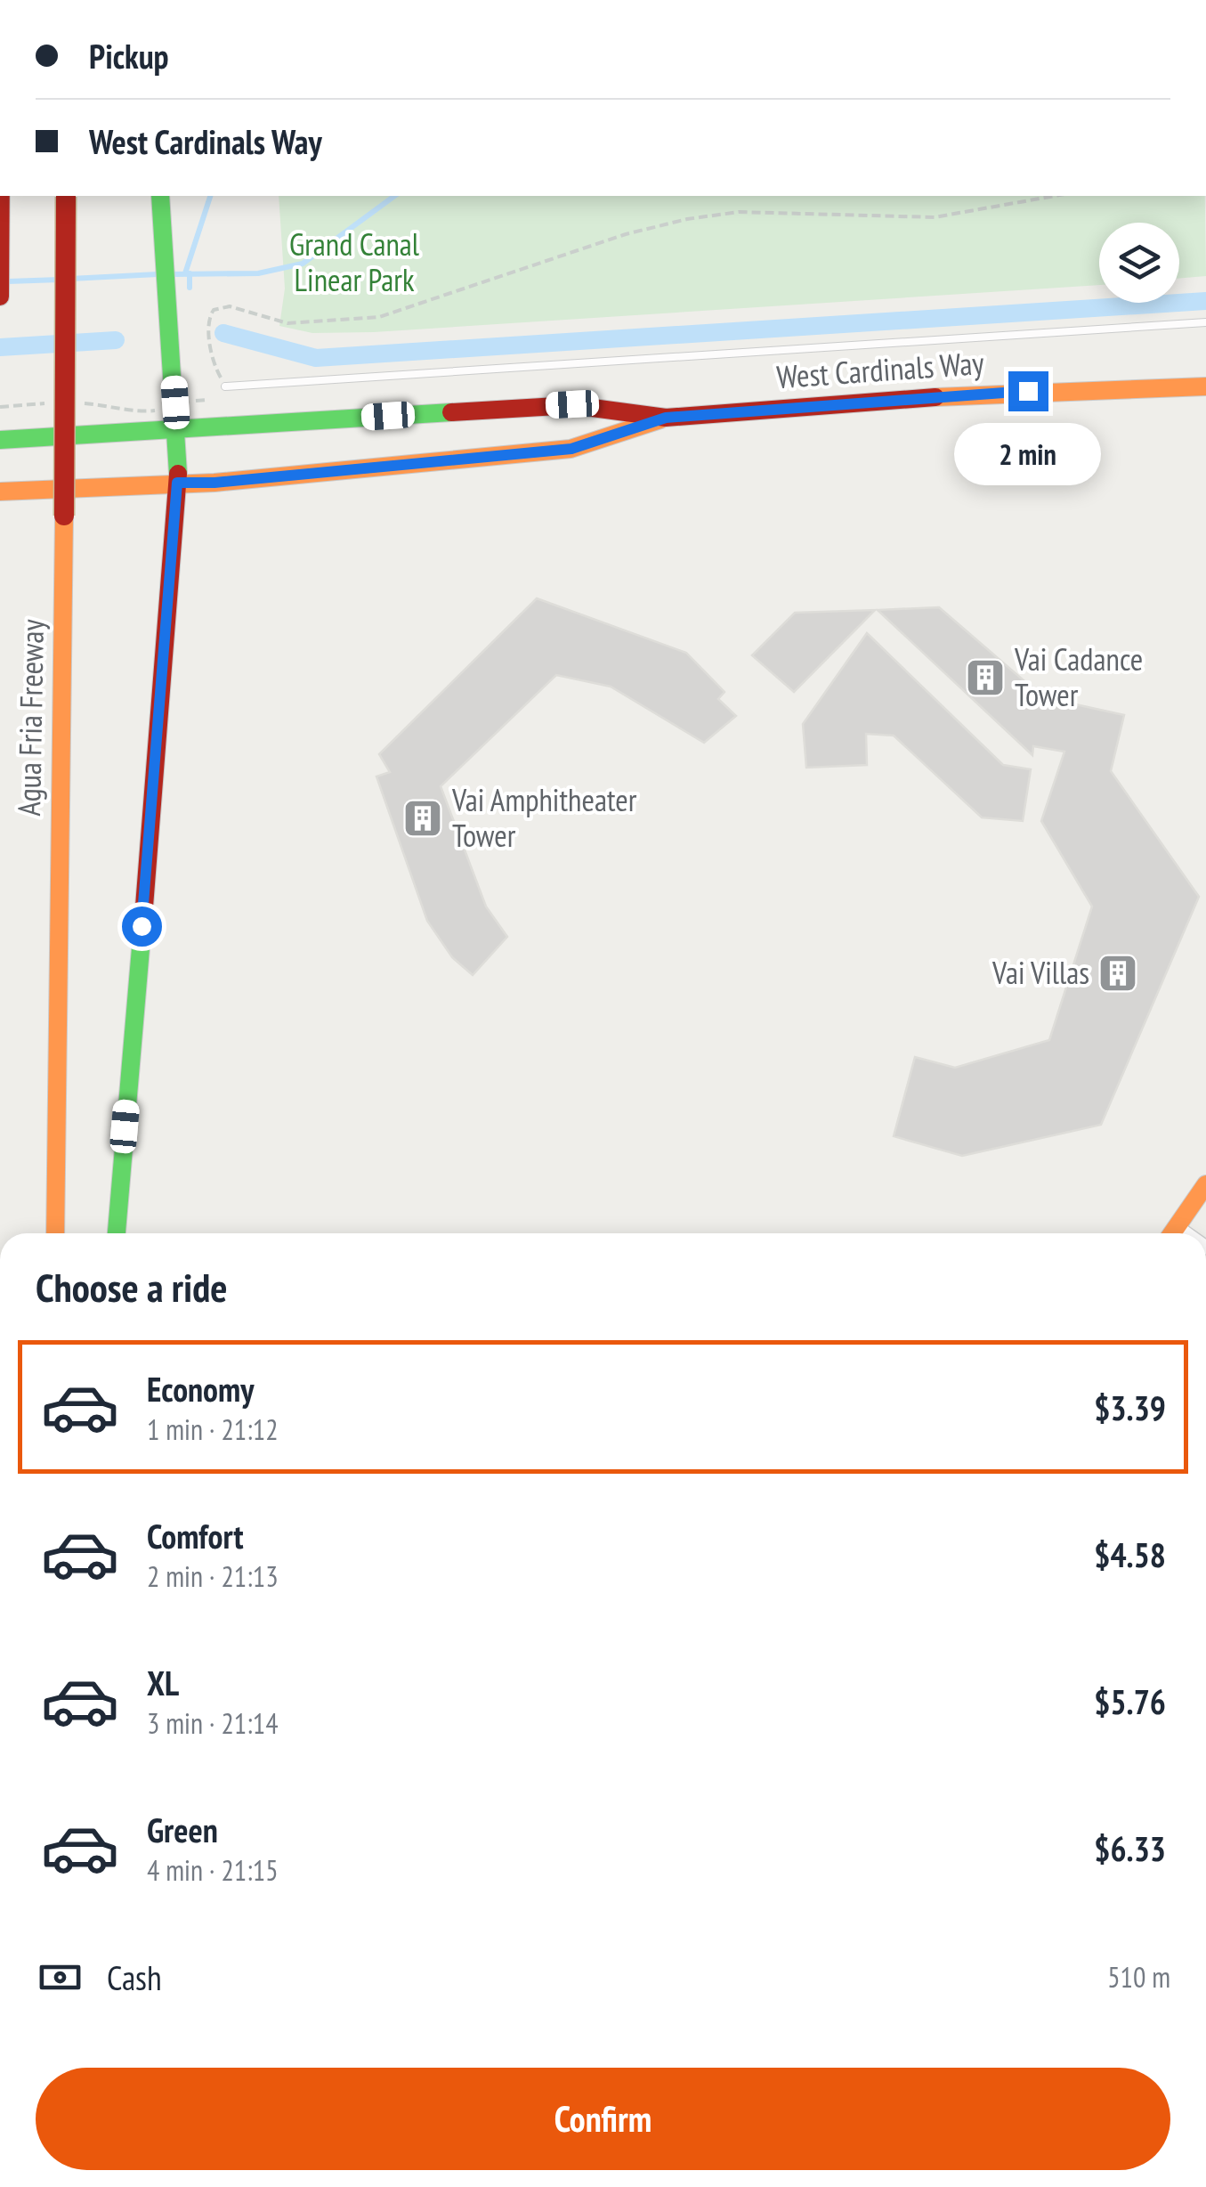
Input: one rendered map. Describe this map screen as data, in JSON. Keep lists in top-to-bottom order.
{
  "streets": {
    "main road": ["West Cardinals Way", "Agua Fria Freeway"]
  },
  "parks": ["Grand Canal Linear Park"],
  "places": {
    "building": ["Vai Cadance Tower", "Vai Amphitheater Tower", "Vai Villas"]
  },
  "page": {
    "banner": ["Pickup", "West Cardinals Way"],
    "bubble": "2 min",
    "heading": "Choose a ride",
    "list": [
      {
        "name": "Economy",
        "note": "1 min · 21:12",
        "value": "$3.39"
      },
      {
        "name": "Comfort",
        "note": "2 min · 21:13",
        "value": "$4.58"
      },
      {
        "name": "XL",
        "note": "3 min · 21:14",
        "value": "$5.76"
      },
      {
        "name": "Green",
        "note": "4 min · 21:15",
        "value": "$6.33"
      }
    ],
    "pay": ["Cash", "510 m"],
    "buttons": "Confirm"
  }
}
